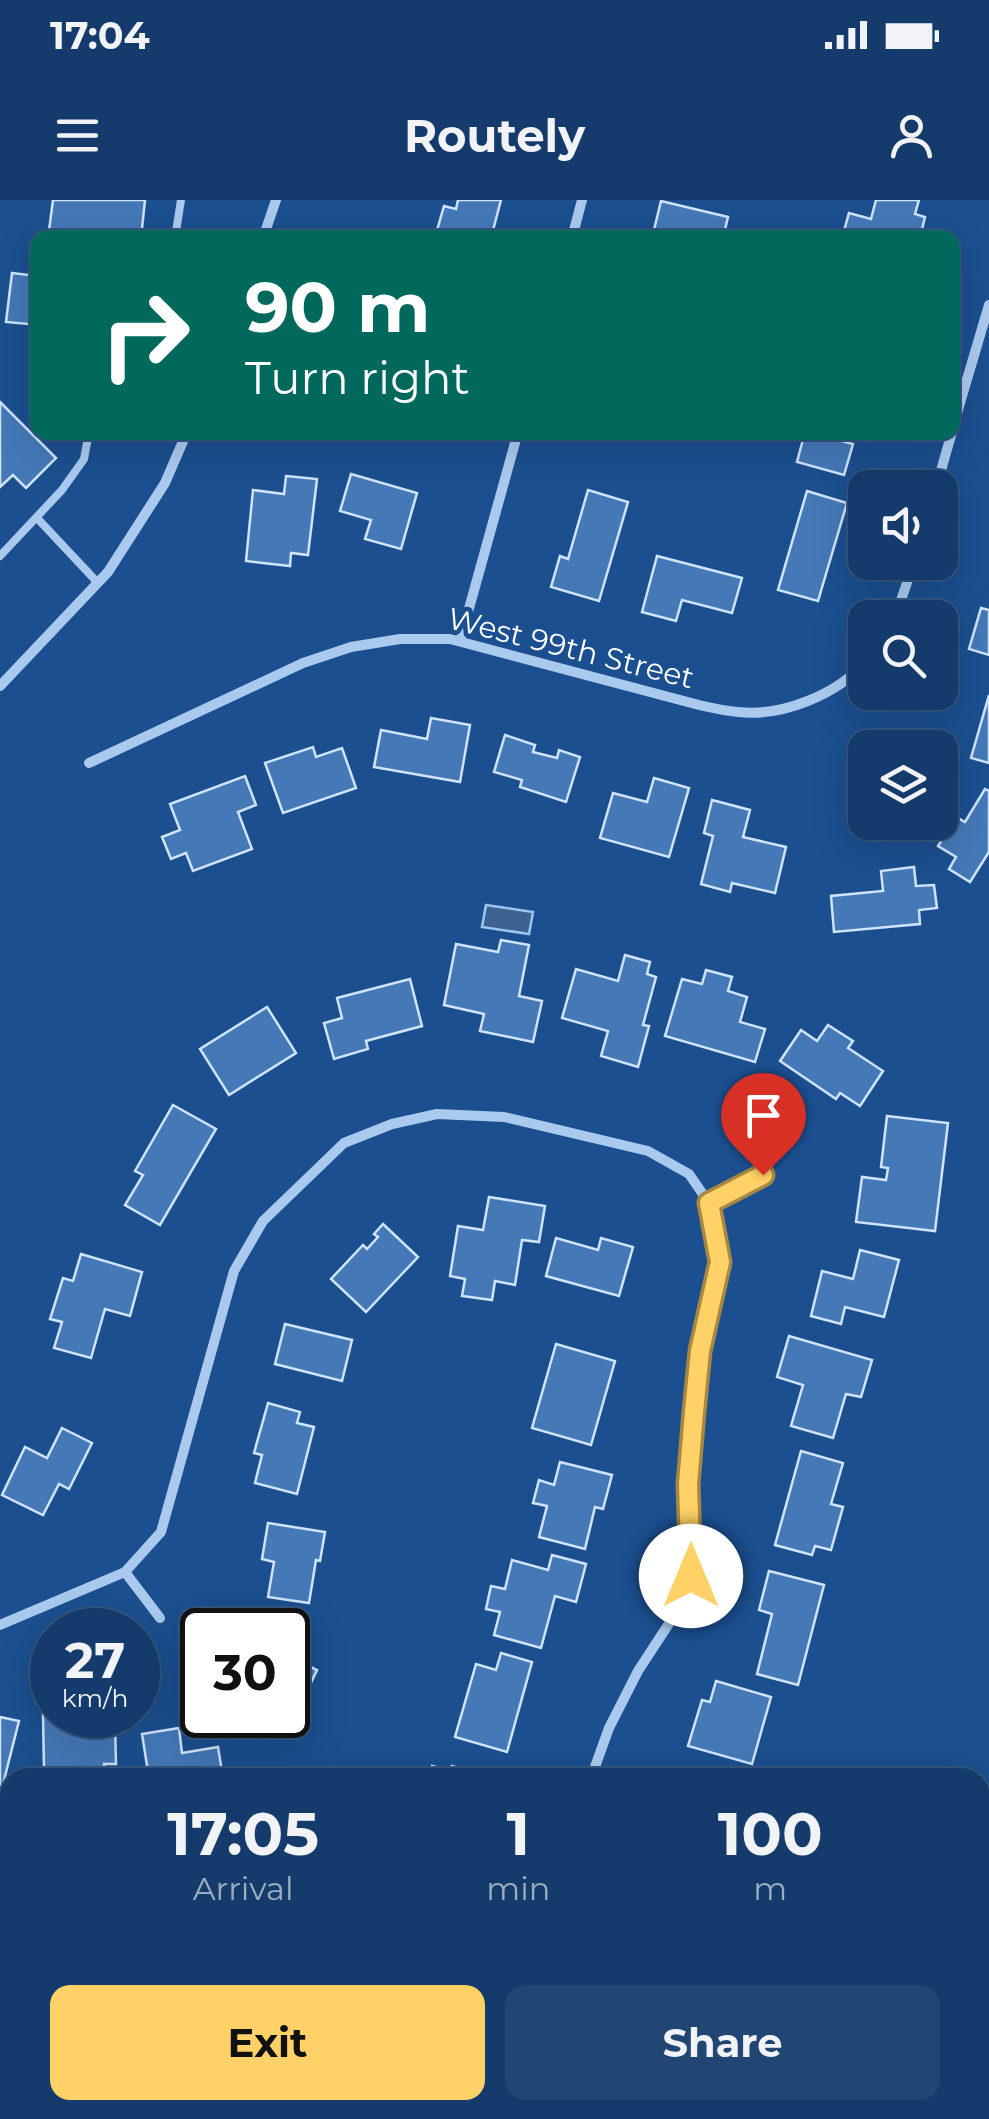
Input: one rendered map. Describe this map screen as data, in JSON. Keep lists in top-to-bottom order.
{
  "streets": {
    "street": ["West 99th Street"]
  },
  "page": {
    "status": "17:04",
    "header": "Routely",
    "turn": ["90 m", "Turn right"],
    "speed": "27 km/h",
    "limit": "30",
    "eta": [
      "17:05",
      "Arrival",
      "1",
      "min",
      "100",
      "m"
    ],
    "buttons": ["Exit", "Share"]
  }
}
